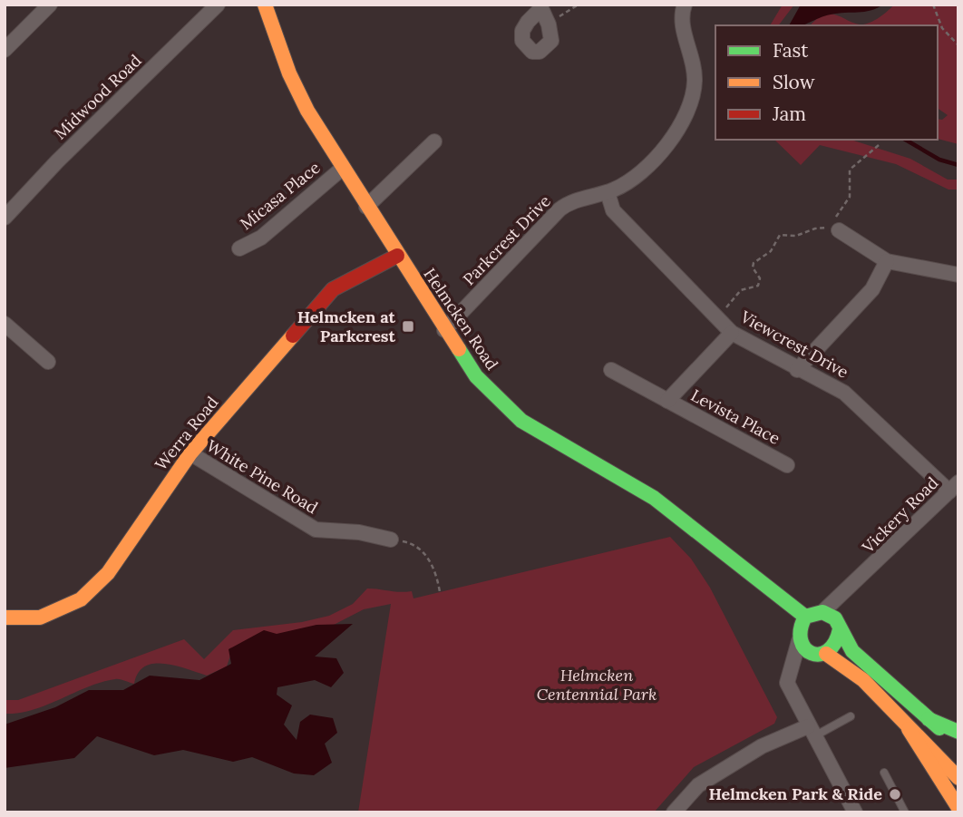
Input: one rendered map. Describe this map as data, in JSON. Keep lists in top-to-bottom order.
{
  "streets": {
    "main road": ["Helmcken Road", "Werra Road"],
    "street": [
      "Midwood Road",
      "Micasa Place",
      "Parkcrest Drive",
      "Viewcrest Drive",
      "Levista Place",
      "White Pine Road",
      "Vickery Road"
    ]
  },
  "crossings": [
    ["Micasa Place", "Helmcken Road"],
    ["Parkcrest Drive", "Helmcken Road"],
    ["Parkcrest Drive", "Viewcrest Drive"],
    ["Helmcken Road", "Werra Road"],
    ["Helmcken Road", "Vickery Road"],
    ["Viewcrest Drive", "Levista Place"],
    ["Viewcrest Drive", "Vickery Road"],
    ["Werra Road", "White Pine Road"]
  ],
  "parks": ["Helmcken Centennial Park"],
  "places": {
    "transit": ["Helmcken at Parkcrest"],
    "other": ["Helmcken Park & Ride"]
  },
  "legend": ["Fast", "Slow", "Jam"]
}
